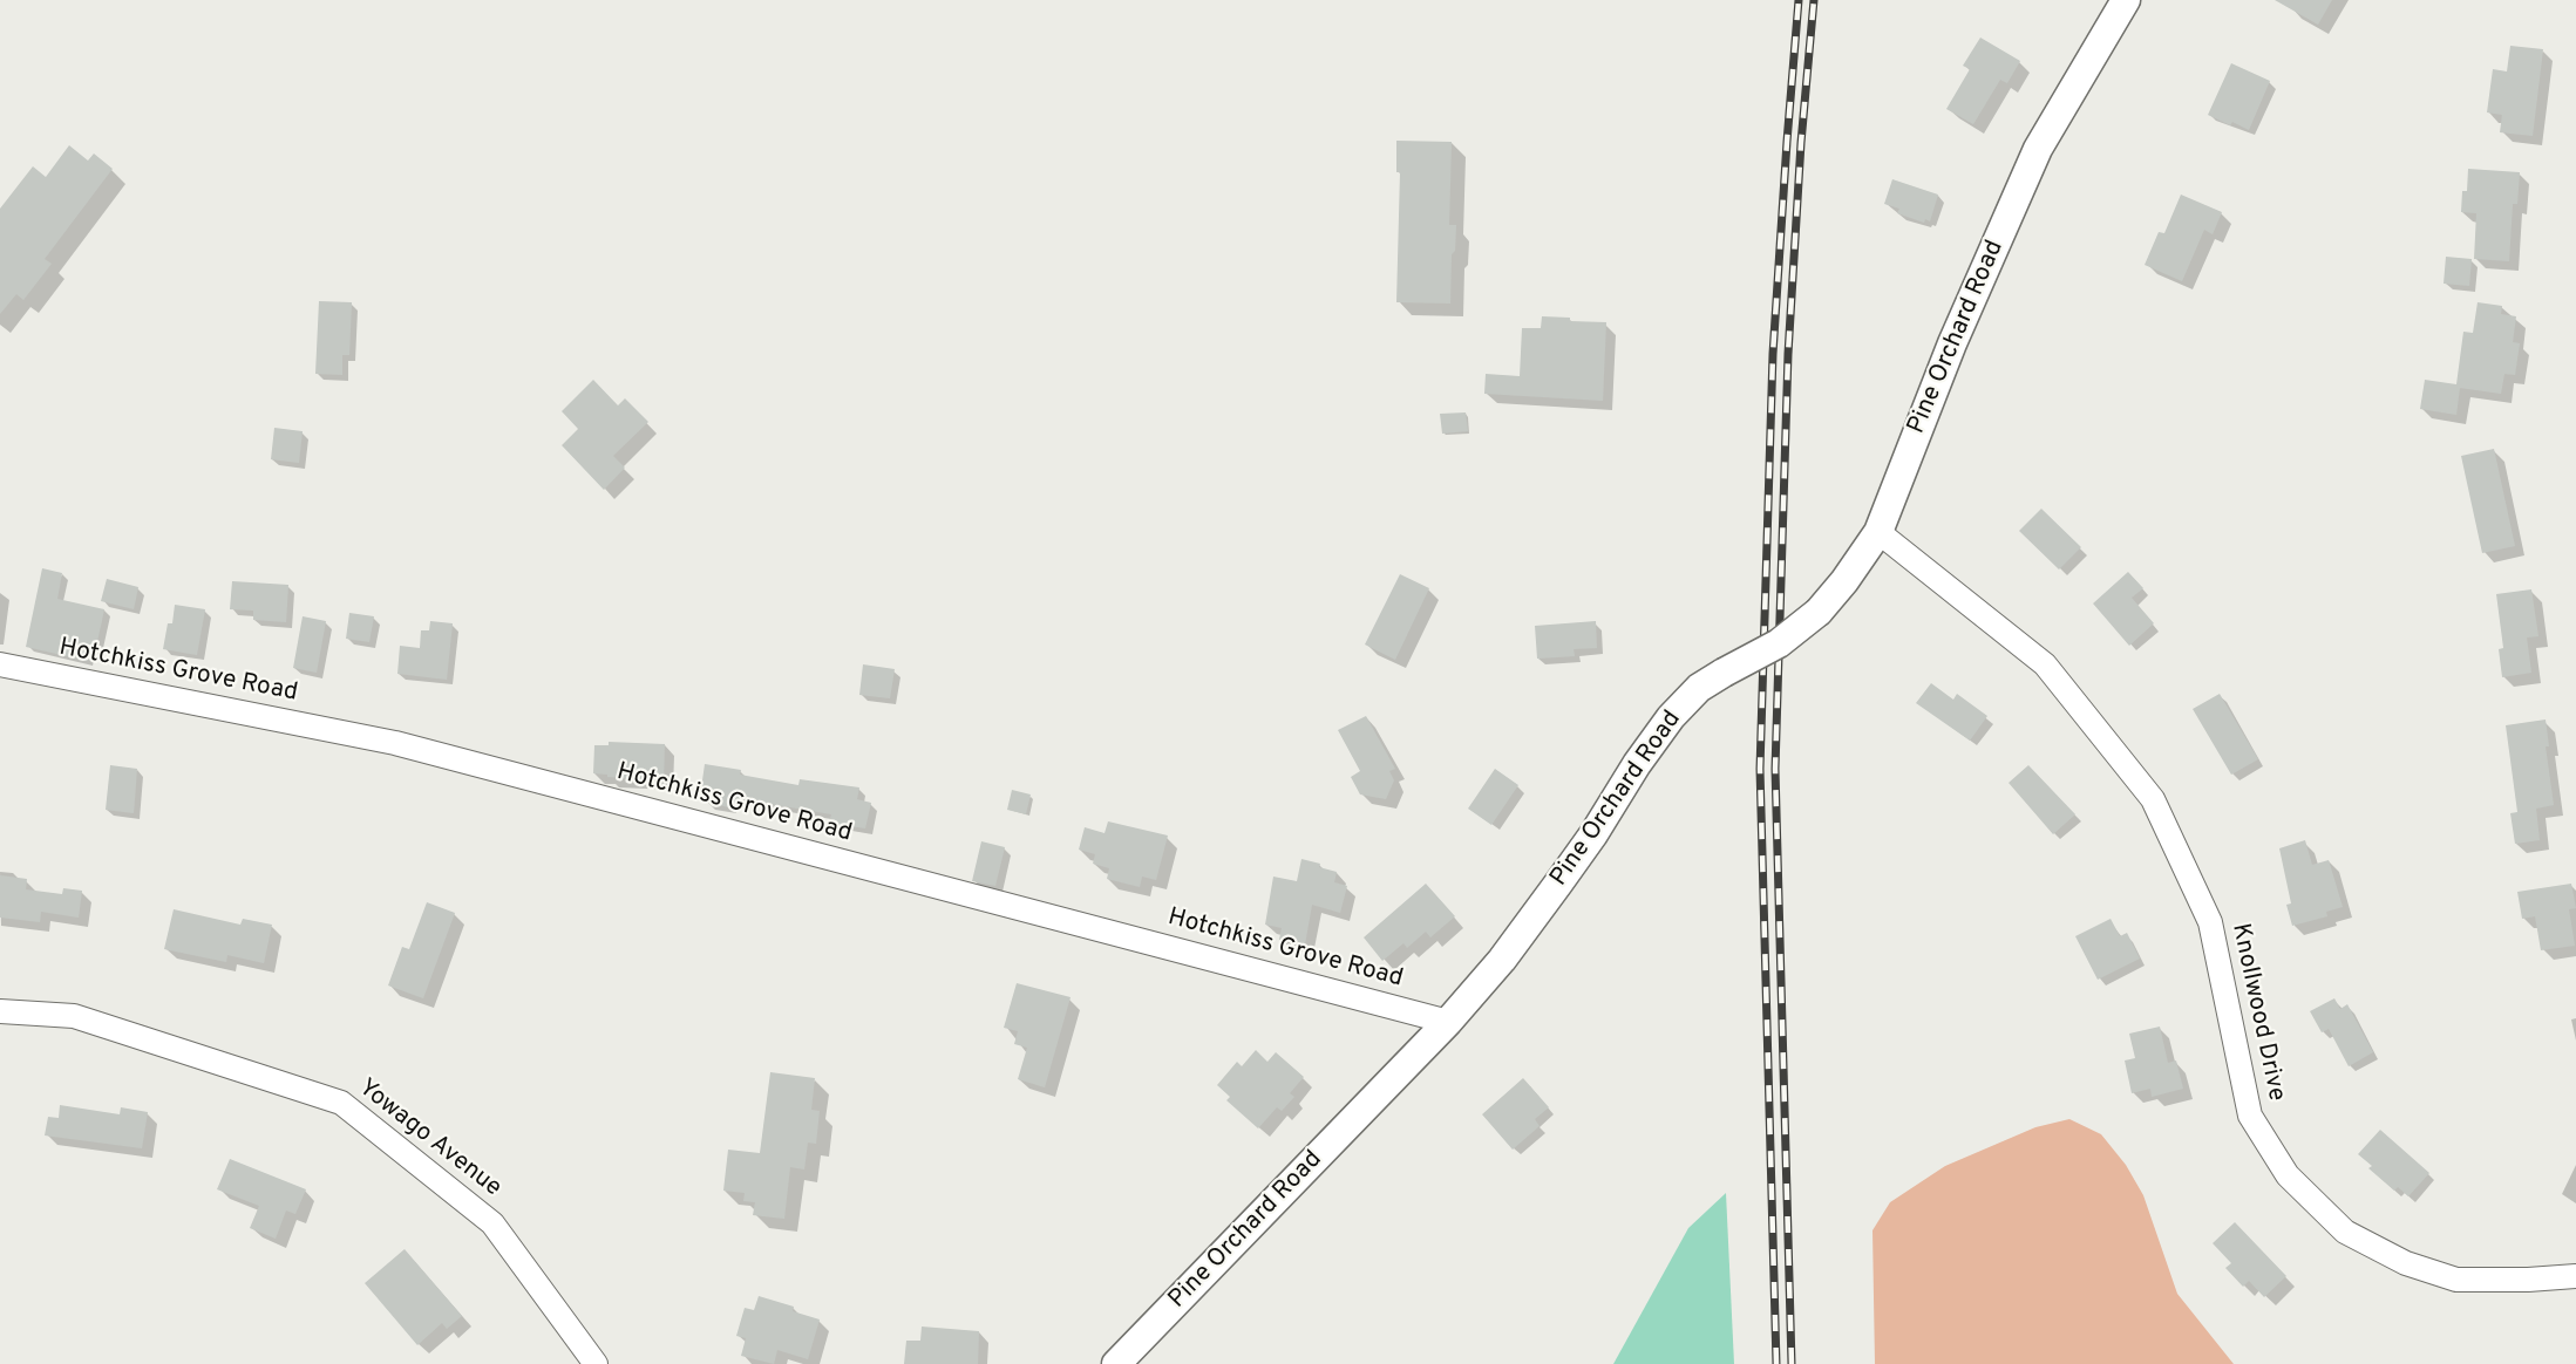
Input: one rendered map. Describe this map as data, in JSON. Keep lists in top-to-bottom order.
{
  "streets": {
    "street": [
      "Pine Orchard Road",
      "Hotchkiss Grove Road",
      "Knollwood Drive",
      "Yowago Avenue"
    ]
  },
  "crossings": [
    ["Pine Orchard Road", "Hotchkiss Grove Road"],
    ["Pine Orchard Road", "Knollwood Drive"]
  ]
}
